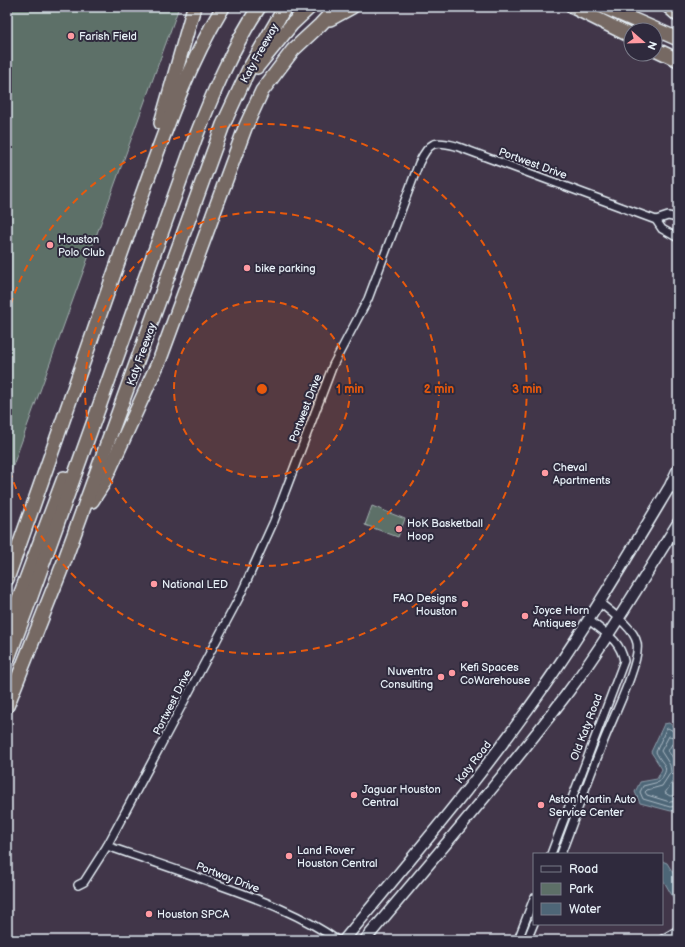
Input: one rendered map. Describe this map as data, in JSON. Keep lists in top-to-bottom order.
{
  "streets": {
    "highway": ["Katy Freeway"],
    "main road": ["Katy Road"],
    "street": ["Portwest Drive", "Old Katy Road", "Portway Drive"]
  },
  "crossings": [
    ["Portwest Drive", "Portway Drive"],
    ["Old Katy Road", "Katy Road"]
  ],
  "places": [
    "Farish Field",
    "Houston Polo Club",
    "bike parking",
    "Cheval Apartments",
    "HoK Basketball Hoop",
    "National LED",
    "FAO Designs Houston",
    "Joyce Horn Antiques",
    "Kefi Spaces CoWarehouse",
    "Nuventra Consulting",
    "Jaguar Houston Central",
    "Aston Martin Auto Service Center",
    "Land Rover Houston Central",
    "Houston SPCA"
  ],
  "legend": ["Road", "Park", "Water"],
  "north": "right",
  "rings": ["1 min", "2 min", "3 min"]
}
